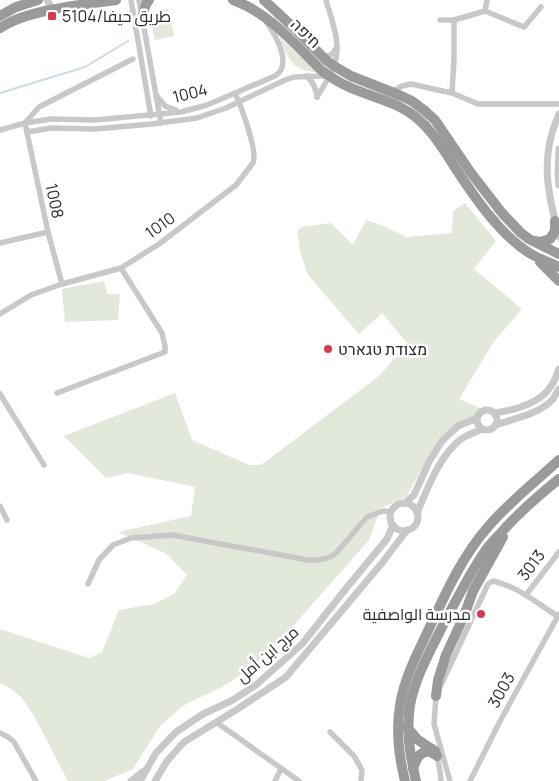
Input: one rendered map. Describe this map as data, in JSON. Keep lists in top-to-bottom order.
{
  "streets": {
    "highway": ["חיפה"],
    "street": [
      "1004",
      "1008",
      "1010",
      "3013",
      "مرج ابن أمل",
      "3003"
    ]
  },
  "crossings": [
    ["חיפה", "1004"],
    ["1004", "1008"],
    ["1004", "1010"],
    ["1008", "1010"]
  ],
  "places": {
    "transit": ["طريق حيفا/5104"],
    "other": ["מצודת טגארט", "مدرسة الواصفية"]
  }
}
